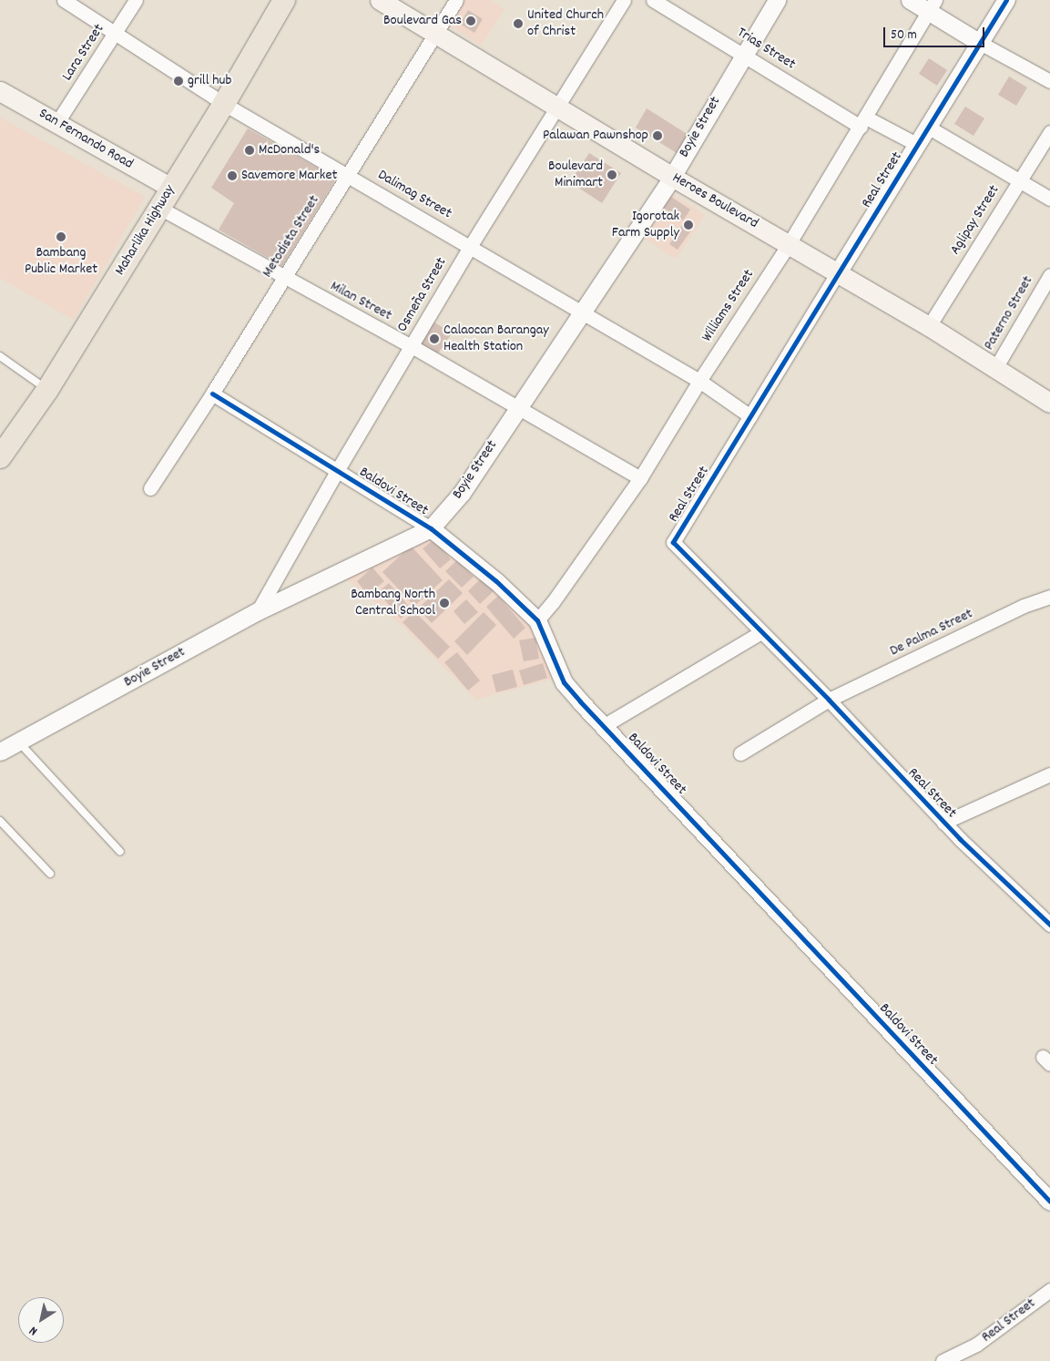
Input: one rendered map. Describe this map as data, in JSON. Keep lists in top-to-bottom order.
{
  "streets": {
    "main road": ["San Fernando Road", "Heroes Boulevard", "Maharlika Highway"],
    "street": [
      "Trias Street",
      "Lara Street",
      "Boyie Street",
      "Real Street",
      "Dalimag Street",
      "Aglipay Street",
      "Metodista Street",
      "Osmeña Street",
      "Milan Street",
      "Williams Street",
      "Paterno Street",
      "Baldovi Street",
      "De Palma Street"
    ]
  },
  "crossings": [
    ["Trias Street", "Boyie Street"],
    ["Trias Street", "Real Street"],
    ["Trias Street", "Williams Street"],
    ["Lara Street", "San Fernando Road"],
    ["Lara Street", "Dalimag Street"],
    ["Boyie Street", "Dalimag Street"],
    ["Boyie Street", "Heroes Boulevard"],
    ["Boyie Street", "Osmeña Street"],
    ["Boyie Street", "Milan Street"],
    ["Boyie Street", "Baldovi Street"],
    ["San Fernando Road", "Maharlika Highway"],
    ["Real Street", "Dalimag Street"],
    ["Real Street", "Heroes Boulevard"],
    ["Real Street", "De Palma Street"],
    ["Dalimag Street", "Maharlika Highway"],
    ["Dalimag Street", "Metodista Street"],
    ["Dalimag Street", "Osmeña Street"],
    ["Dalimag Street", "Williams Street"],
    ["Heroes Boulevard", "Aglipay Street"],
    ["Heroes Boulevard", "Metodista Street"],
    ["Heroes Boulevard", "Osmeña Street"],
    ["Heroes Boulevard", "Williams Street"],
    ["Heroes Boulevard", "Paterno Street"],
    ["Maharlika Highway", "Milan Street"],
    ["Metodista Street", "Milan Street"],
    ["Metodista Street", "Baldovi Street"],
    ["Osmeña Street", "Milan Street"],
    ["Osmeña Street", "Baldovi Street"],
    ["Milan Street", "Williams Street"],
    ["Williams Street", "Baldovi Street"]
  ],
  "places": [
    "Boulevard Gas",
    "United Church of Christ",
    "grill hub",
    "Palawan Pawnshop",
    "McDonald's",
    "Boulevard Minimart",
    "Savemore Market",
    "Igorotak Farm Supply",
    "Bambang Public Market",
    "Calaocan Barangay Health Station",
    "Bambang North Central School"
  ],
  "scale_bar": "50 m",
  "north": "bottom left"
}
